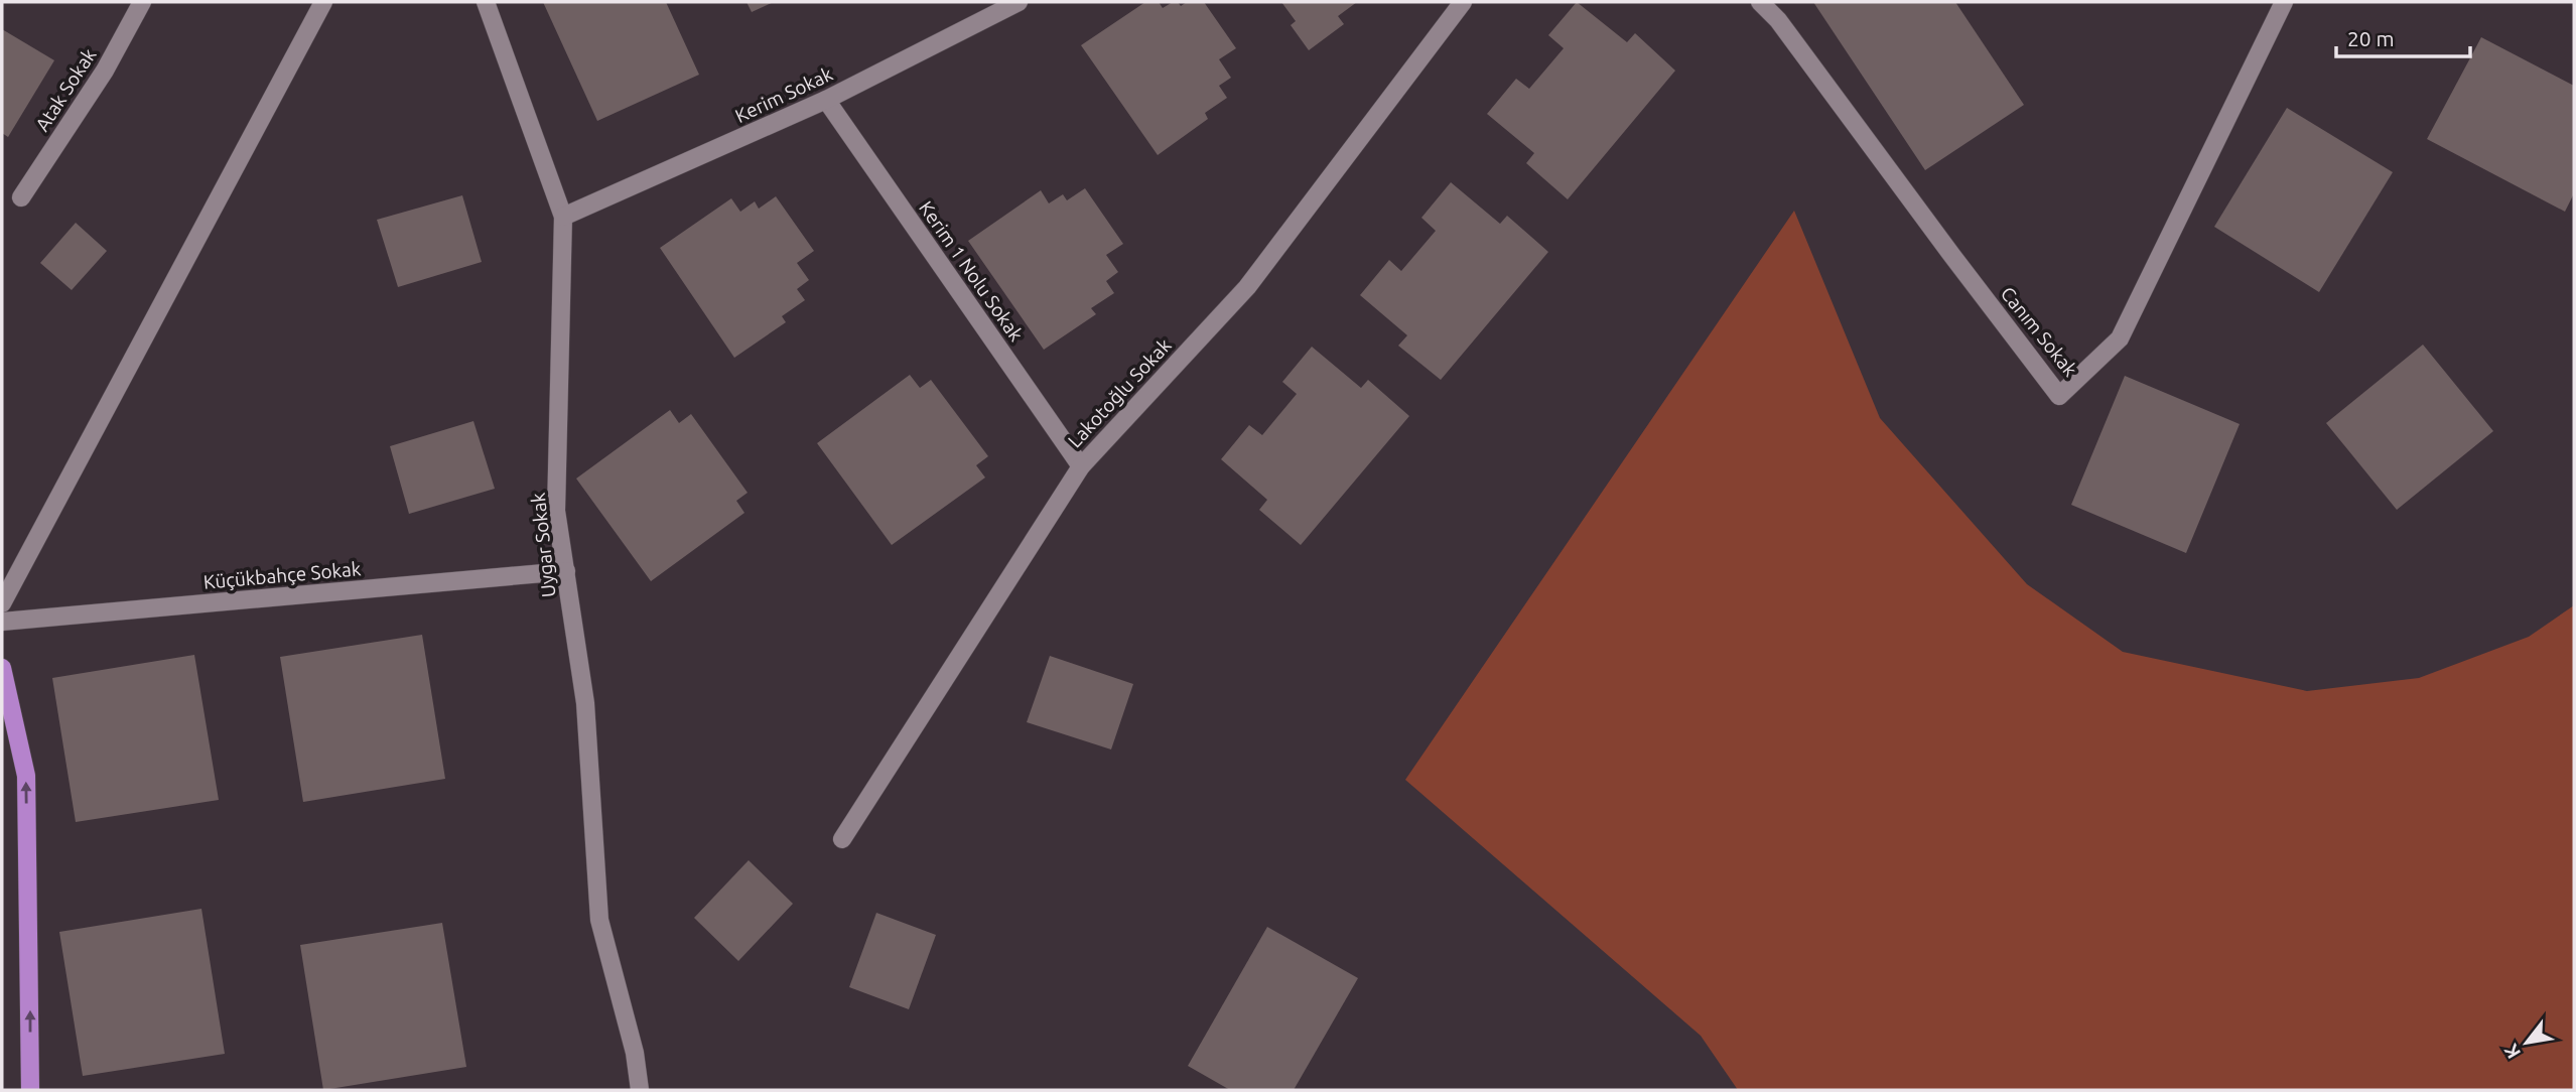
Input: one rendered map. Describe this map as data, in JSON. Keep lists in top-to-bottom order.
{
  "streets": {
    "street": [
      "Atak Sokak",
      "Kerim Sokak",
      "Kerim 1 Nolu Sokak",
      "Canım Sokak",
      "Lakotoğlu Sokak",
      "Uygar Sokak",
      "Küçükbahçe Sokak"
    ]
  },
  "crossings": [
    ["Kerim Sokak", "Kerim 1 Nolu Sokak"],
    ["Kerim Sokak", "Uygar Sokak"],
    ["Kerim 1 Nolu Sokak", "Lakotoğlu Sokak"],
    ["Uygar Sokak", "Küçükbahçe Sokak"]
  ],
  "scale_bar": "20 m",
  "north": "bottom left"
}
